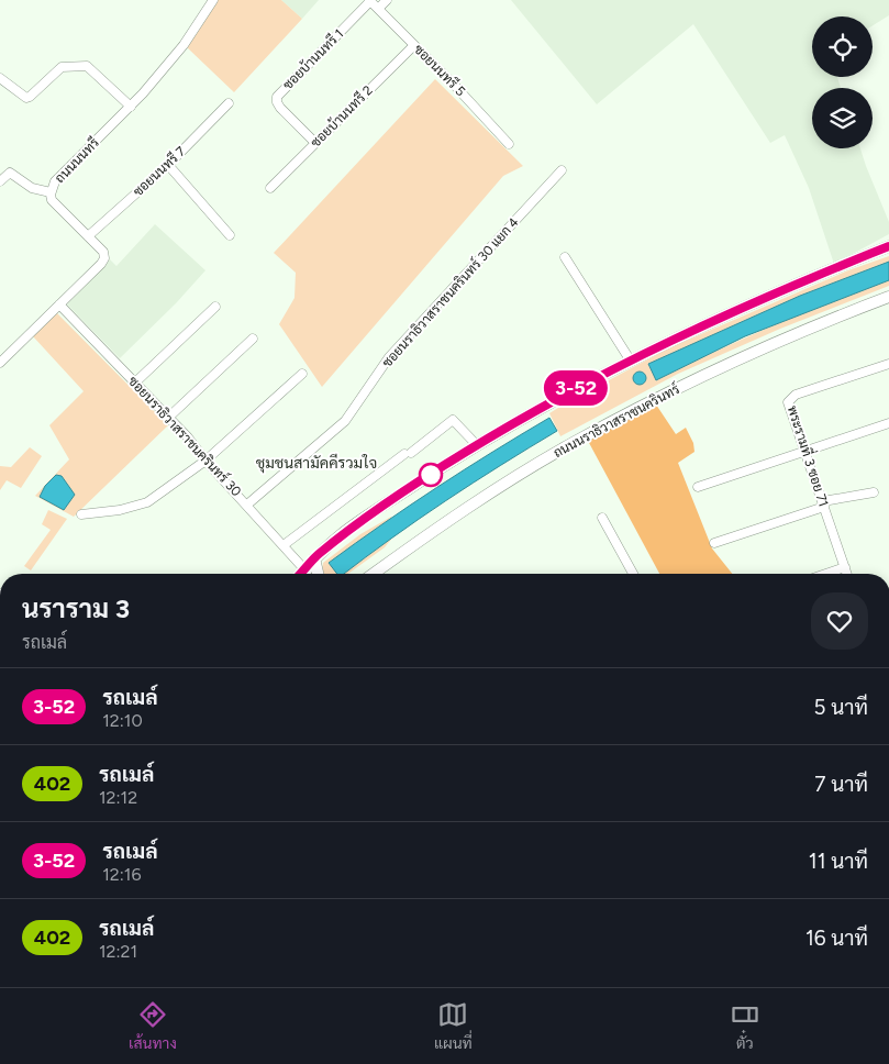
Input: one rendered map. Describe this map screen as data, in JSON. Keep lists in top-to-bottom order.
{
  "streets": {
    "main road": ["ถนนนราธิวาสราชนครินทร์"],
    "street": [
      "ซอยบ้านนทรี 1",
      "ซอยนนทรี 5",
      "ซอยบ้านนทรี 2",
      "ถนนนนทรี",
      "ซอยนนทรี 7",
      "ซอยนราธิวาสราชนครินทร์ 30 แยก 4",
      "ซอยนราธิวาสราชนครินทร์ 30",
      "พระรามที่ 3 ซอย 71"
    ]
  },
  "crossings": [
    ["ซอยบ้านนทรี 1", "ซอยนนทรี 5"],
    ["ซอยบ้านนทรี 1", "ซอยบ้านนทรี 2"],
    ["ซอยนนทรี 5", "ซอยบ้านนทรี 2"],
    ["ถนนนนทรี", "ซอยนนทรี 7"],
    ["ถนนนนทรี", "ซอยนราธิวาสราชนครินทร์ 30"],
    ["ซอยนราธิวาสราชนครินทร์ 30 แยก 4", "ซอยนราธิวาสราชนครินทร์ 30"]
  ],
  "districts": ["ชุมชนสามัคคีรวมใจ"],
  "lines": ["bus line 3-52"],
  "page": {
    "on_map": "3-52",
    "heading": ["นราราม 3", "รถเมล์"],
    "list": [
      {
        "mark": "3-52",
        "name": "รถเมล์",
        "note": "12:10",
        "value": "5 นาที"
      },
      {
        "mark": "402",
        "name": "รถเมล์",
        "note": "12:12",
        "value": "7 นาที"
      },
      {
        "mark": "3-52",
        "name": "รถเมล์",
        "note": "12:16",
        "value": "11 นาที"
      },
      {
        "mark": "402",
        "name": "รถเมล์",
        "note": "12:21",
        "value": "16 นาที"
      }
    ],
    "tabs": ["เส้นทาง", "แผนที่", "ตั๋ว"]
  }
}
